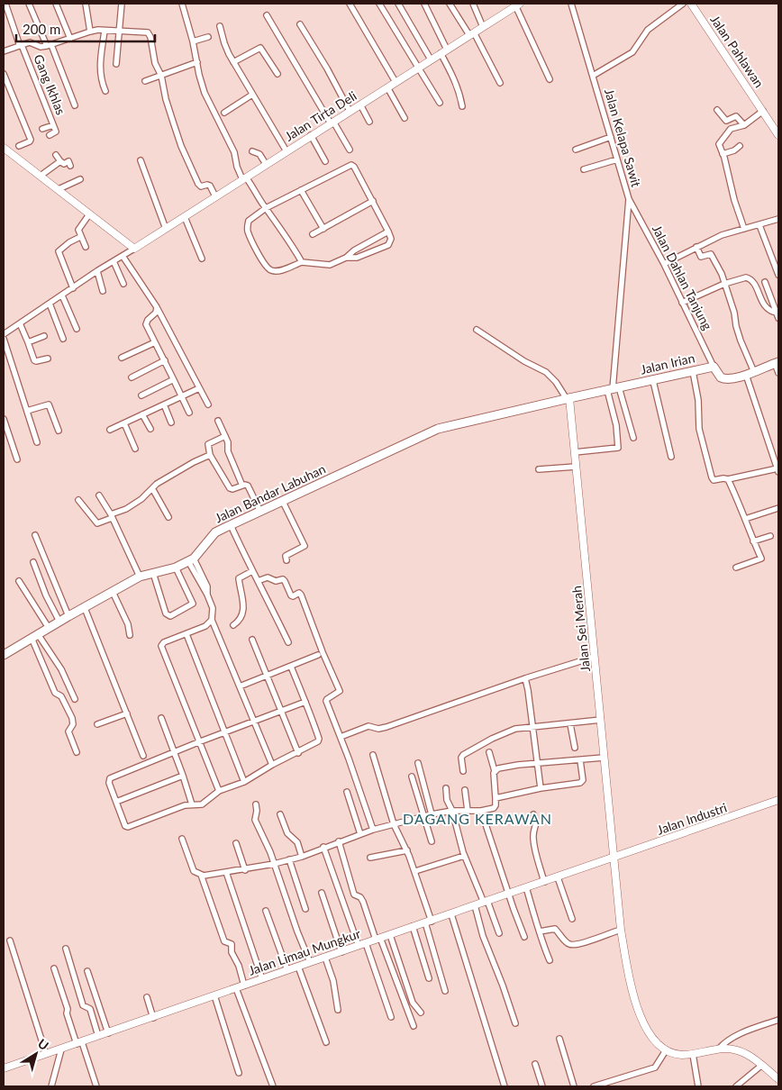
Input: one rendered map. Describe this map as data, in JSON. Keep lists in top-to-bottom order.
{
  "streets": {
    "main road": ["Jalan Irian", "Jalan Bandar Labuhan"],
    "street": [
      "Jalan Pahlawan",
      "Gang Ikhlas",
      "Jalan Tirta Deli",
      "Jalan Kelapa Sawit",
      "Jalan Dahlan Tanjung",
      "Jalan Sei Merah",
      "Jalan Industri",
      "Jalan Limau Mungkur"
    ]
  },
  "crossings": [
    ["Jalan Kelapa Sawit", "Jalan Dahlan Tanjung"],
    ["Jalan Kelapa Sawit", "Jalan Irian"],
    ["Jalan Dahlan Tanjung", "Jalan Irian"],
    ["Jalan Irian", "Jalan Bandar Labuhan"],
    ["Jalan Irian", "Jalan Sei Merah"],
    ["Jalan Bandar Labuhan", "Jalan Sei Merah"],
    ["Jalan Sei Merah", "Jalan Industri"],
    ["Jalan Sei Merah", "Jalan Limau Mungkur"],
    ["Jalan Industri", "Jalan Limau Mungkur"]
  ],
  "districts": ["DAGANG KERAWAN"],
  "scale_bar": "200 m",
  "north": "top right"
}
